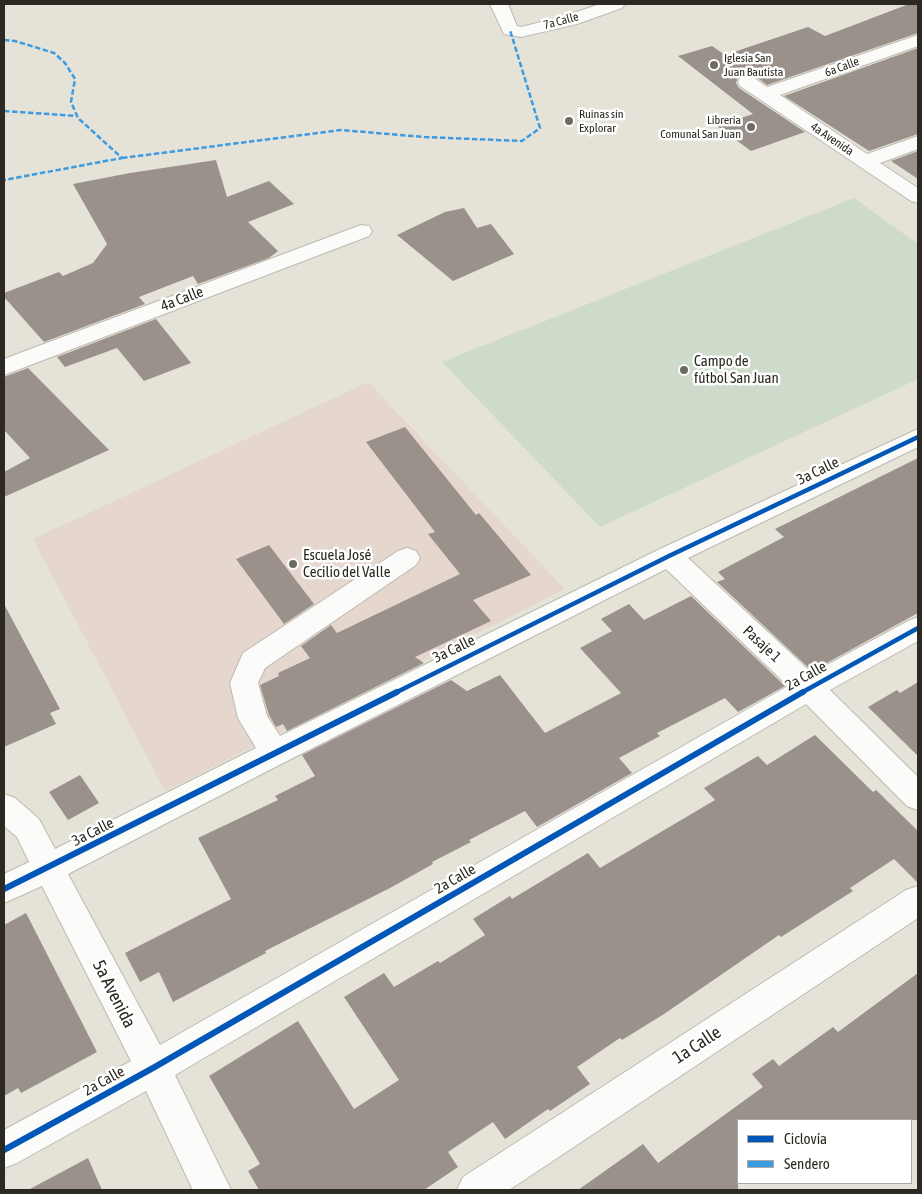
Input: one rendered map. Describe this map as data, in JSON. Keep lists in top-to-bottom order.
{
  "streets": {
    "street": [
      "7a Calle",
      "6a Calle",
      "4a Avenida",
      "4a Calle",
      "3a Calle",
      "Pasaje 1",
      "2a Calle",
      "5a Avenida",
      "1a Calle"
    ]
  },
  "crossings": [
    ["6a Calle", "4a Avenida"],
    ["3a Calle", "Pasaje 1"],
    ["3a Calle", "5a Avenida"],
    ["Pasaje 1", "2a Calle"],
    ["2a Calle", "5a Avenida"]
  ],
  "places": [
    "Iglesia San Juan Bautista",
    "Ruinas sin Explorar",
    "Libreria Comunal San Juan",
    "Campo de fútbol San Juan",
    "Escuela José Cecilio del Valle"
  ],
  "legend": ["Ciclovía", "Sendero"]
}
